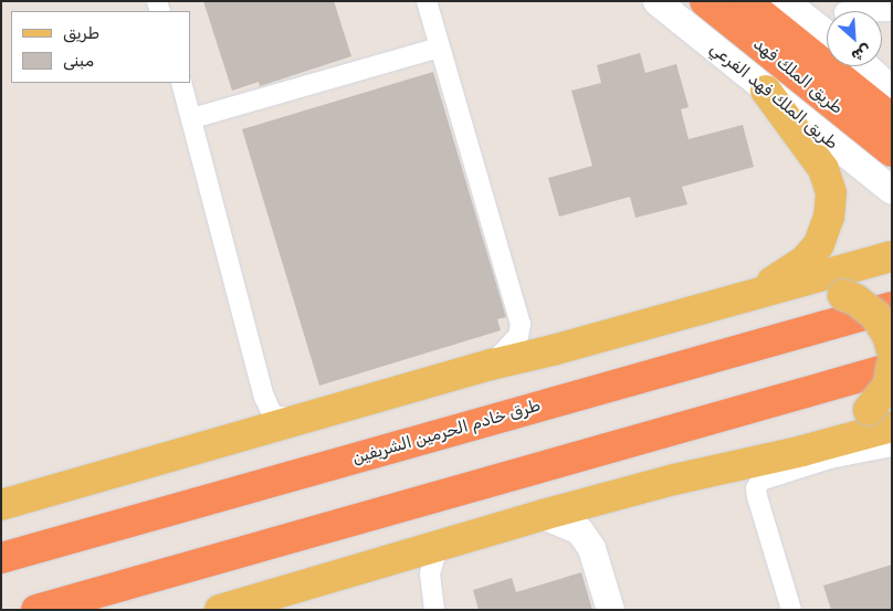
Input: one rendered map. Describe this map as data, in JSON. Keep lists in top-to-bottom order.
{
  "streets": {
    "highway": ["طريق الملك فهد", "طرق خادم الحرمين الشريفين"],
    "main road": ["طريق الملك فهد الفرعي"]
  },
  "legend": ["طريق", "مبنى"],
  "north": "bottom right"
}
